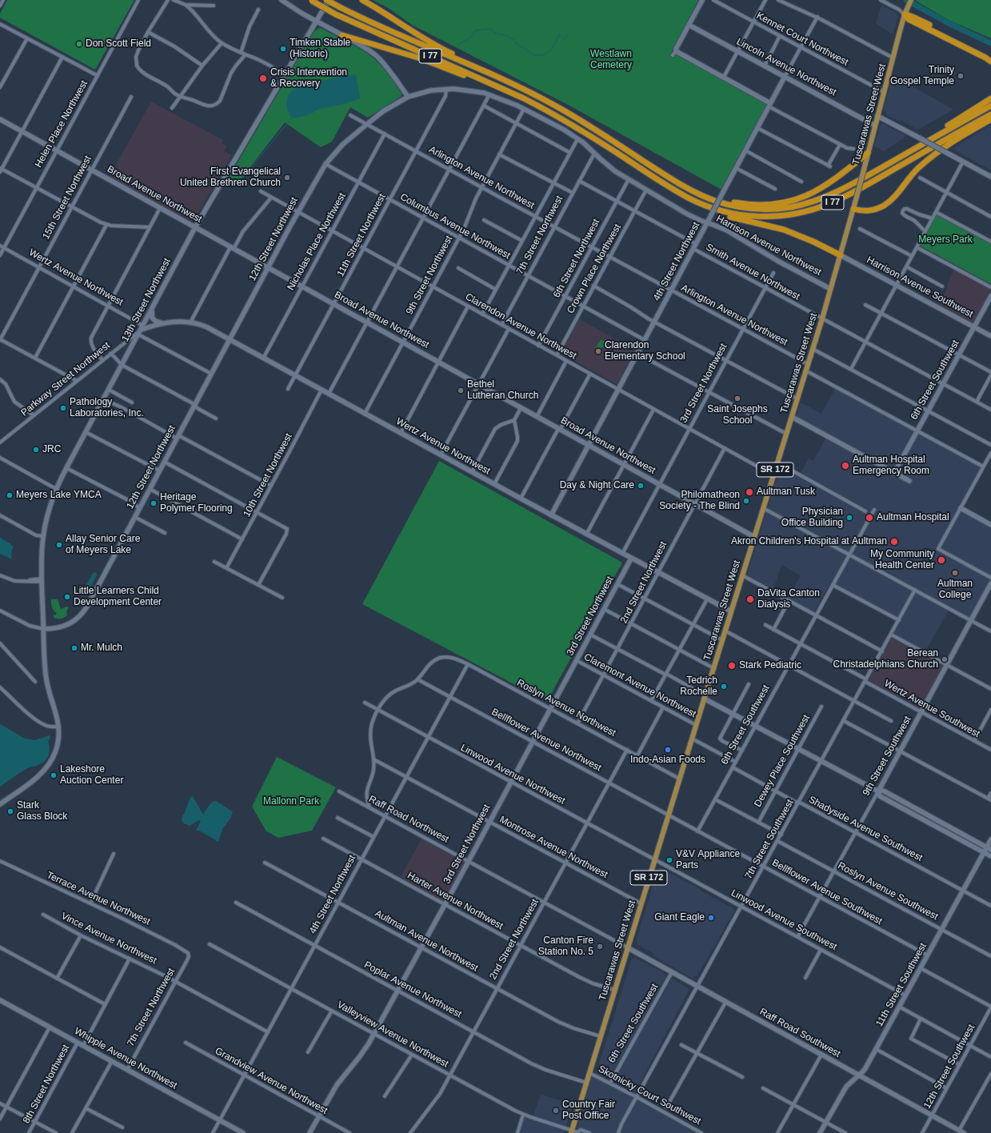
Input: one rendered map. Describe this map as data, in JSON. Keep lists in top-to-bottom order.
{
  "streets": {
    "highway": ["I 77"],
    "main road": ["Tuscarawas Street West", "SR 172"],
    "street": [
      "Kennet Court Northwest",
      "Lincoln Avenue Northwest",
      "Helen Place Northwest",
      "Arlington Avenue Northwest",
      "Broad Avenue Northwest",
      "15th Street Northwest",
      "Columbus Avenue Northwest",
      "11th Street Northwest",
      "7th Street Northwest",
      "12th Street Northwest",
      "Nicholas Place Northwest",
      "Harrison Avenue Northwest",
      "6th Street Northwest",
      "4th Street Northwest",
      "Crown Place Northwest",
      "Smith Avenue Northwest",
      "9th Street Northwest",
      "Wertz Avenue Northwest",
      "Harrison Avenue Southwest",
      "13th Street Northwest",
      "Clarendon Avenue Northwest",
      "Parkway Street Northwest",
      "6th Street Southwest",
      "3rd Street Northwest",
      "10th Street Northwest",
      "2nd Street Northwest",
      "Claremont Avenue Northwest",
      "Roslyn Avenue Northwest",
      "Wertz Avenue Southwest",
      "Bellflower Avenue Northwest",
      "9th Street Southwest",
      "Dewey Place Southwest",
      "Linwood Avenue Northwest",
      "Raff Road Northwest",
      "Shadyside Avenue Southwest",
      "7th Street Southwest",
      "Montrose Avenue Northwest",
      "Roslyn Avenue Southwest",
      "Bellflower Avenue Southwest",
      "Terrace Avenue Northwest",
      "Harter Avenue Northwest",
      "Linwood Avenue Southwest",
      "Vince Avenue Northwest",
      "Aultman Avenue Northwest",
      "11th Street Southwest",
      "Poplar Avenue Northwest",
      "Raff Road Southwest",
      "Valleyview Avenue Northwest",
      "Whipple Avenue Northwest",
      "12th Street Southwest",
      "Grandview Avenue Northwest",
      "8th Street Northwest",
      "Skotnicky Court Southwest"
    ]
  },
  "crossings": [
    ["Kennet Court Northwest", "Tuscarawas Street West"],
    ["Kennet Court Northwest", "4th Street Northwest"],
    ["I 77", "13th Street Northwest"],
    ["Lincoln Avenue Northwest", "Tuscarawas Street West"],
    ["Lincoln Avenue Northwest", "4th Street Northwest"],
    ["Tuscarawas Street West", "Arlington Avenue Northwest"],
    ["Tuscarawas Street West", "Broad Avenue Northwest"],
    ["Tuscarawas Street West", "Harrison Avenue Northwest"],
    ["Tuscarawas Street West", "Smith Avenue Northwest"],
    ["Tuscarawas Street West", "Wertz Avenue Northwest"],
    ["Tuscarawas Street West", "Harrison Avenue Southwest"],
    ["Tuscarawas Street West", "Clarendon Avenue Northwest"],
    ["Tuscarawas Street West", "Claremont Avenue Northwest"],
    ["Tuscarawas Street West", "Roslyn Avenue Northwest"],
    ["Tuscarawas Street West", "Bellflower Avenue Northwest"],
    ["Tuscarawas Street West", "Linwood Avenue Northwest"],
    ["Tuscarawas Street West", "Raff Road Northwest"],
    ["Tuscarawas Street West", "Montrose Avenue Northwest"],
    ["Tuscarawas Street West", "Bellflower Avenue Southwest"],
    ["Tuscarawas Street West", "Harter Avenue Northwest"],
    ["Tuscarawas Street West", "Linwood Avenue Southwest"],
    ["Tuscarawas Street West", "Aultman Avenue Northwest"],
    ["Tuscarawas Street West", "Poplar Avenue Northwest"],
    ["Tuscarawas Street West", "Raff Road Southwest"],
    ["Tuscarawas Street West", "Valleyview Avenue Northwest"],
    ["Tuscarawas Street West", "Skotnicky Court Southwest"],
    ["Helen Place Northwest", "Broad Avenue Northwest"],
    ["Helen Place Northwest", "Wertz Avenue Northwest"],
    ["Arlington Avenue Northwest", "11th Street Northwest"],
    ["Arlington Avenue Northwest", "7th Street Northwest"],
    ["Arlington Avenue Northwest", "12th Street Northwest"],
    ["Arlington Avenue Northwest", "Nicholas Place Northwest"],
    ["Arlington Avenue Northwest", "6th Street Northwest"],
    ["Arlington Avenue Northwest", "4th Street Northwest"],
    ["Arlington Avenue Northwest", "Crown Place Northwest"],
    ["Arlington Avenue Northwest", "9th Street Northwest"],
    ["Arlington Avenue Northwest", "3rd Street Northwest"],
    ["Broad Avenue Northwest", "15th Street Northwest"],
    ["Broad Avenue Northwest", "11th Street Northwest"],
    ["Broad Avenue Northwest", "12th Street Northwest"],
    ["Broad Avenue Northwest", "Nicholas Place Northwest"],
    ["Broad Avenue Northwest", "4th Street Northwest"],
    ["Broad Avenue Northwest", "9th Street Northwest"],
    ["Broad Avenue Northwest", "13th Street Northwest"],
    ["Broad Avenue Northwest", "3rd Street Northwest"],
    ["Broad Avenue Northwest", "2nd Street Northwest"],
    ["15th Street Northwest", "Wertz Avenue Northwest"],
    ["Columbus Avenue Northwest", "11th Street Northwest"],
    ["Columbus Avenue Northwest", "7th Street Northwest"],
    ["Columbus Avenue Northwest", "12th Street Northwest"],
    ["Columbus Avenue Northwest", "Nicholas Place Northwest"],
    ["Columbus Avenue Northwest", "6th Street Northwest"],
    ["Columbus Avenue Northwest", "4th Street Northwest"],
    ["Columbus Avenue Northwest", "Crown Place Northwest"],
    ["Columbus Avenue Northwest", "9th Street Northwest"],
    ["11th Street Northwest", "Harrison Avenue Northwest"],
    ["11th Street Northwest", "Wertz Avenue Northwest"],
    ["11th Street Northwest", "Clarendon Avenue Northwest"],
    ["7th Street Northwest", "Harrison Avenue Northwest"],
    ["7th Street Northwest", "Smith Avenue Northwest"],
    ["7th Street Northwest", "Clarendon Avenue Northwest"],
    ["7th Street Northwest", "Terrace Avenue Northwest"],
    ["7th Street Northwest", "Vince Avenue Northwest"],
    ["7th Street Northwest", "Whipple Avenue Northwest"],
    ["12th Street Northwest", "Harrison Avenue Northwest"],
    ["12th Street Northwest", "Wertz Avenue Northwest"],
    ["12th Street Northwest", "13th Street Northwest"],
    ["12th Street Northwest", "Clarendon Avenue Northwest"],
    ["Nicholas Place Northwest", "Wertz Avenue Northwest"],
    ["Nicholas Place Northwest", "Clarendon Avenue Northwest"],
    ["Harrison Avenue Northwest", "6th Street Northwest"],
    ["Harrison Avenue Northwest", "4th Street Northwest"],
    ["Harrison Avenue Northwest", "Crown Place Northwest"],
    ["Harrison Avenue Northwest", "9th Street Northwest"],
    ["6th Street Northwest", "Smith Avenue Northwest"],
    ["6th Street Northwest", "Clarendon Avenue Northwest"],
    ["4th Street Northwest", "Smith Avenue Northwest"],
    ["4th Street Northwest", "Wertz Avenue Northwest"],
    ["4th Street Northwest", "Clarendon Avenue Northwest"],
    ["4th Street Northwest", "Roslyn Avenue Northwest"],
    ["4th Street Northwest", "Bellflower Avenue Northwest"],
    ["4th Street Northwest", "Linwood Avenue Northwest"],
    ["4th Street Northwest", "Raff Road Northwest"],
    ["4th Street Northwest", "Montrose Avenue Northwest"],
    ["4th Street Northwest", "Harter Avenue Northwest"],
    ["4th Street Northwest", "Vince Avenue Northwest"],
    ["4th Street Northwest", "Aultman Avenue Northwest"],
    ["4th Street Northwest", "Poplar Avenue Northwest"],
    ["4th Street Northwest", "Valleyview Avenue Northwest"],
    ["4th Street Northwest", "Whipple Avenue Northwest"],
    ["4th Street Northwest", "Grandview Avenue Northwest"],
    ["Crown Place Northwest", "Smith Avenue Northwest"],
    ["Crown Place Northwest", "Clarendon Avenue Northwest"],
    ["Smith Avenue Northwest", "6th Street Southwest"],
    ["Smith Avenue Northwest", "3rd Street Northwest"],
    ["9th Street Northwest", "Wertz Avenue Northwest"],
    ["9th Street Northwest", "Clarendon Avenue Northwest"],
    ["Wertz Avenue Northwest", "13th Street Northwest"],
    ["Wertz Avenue Northwest", "Parkway Street Northwest"],
    ["Wertz Avenue Northwest", "3rd Street Northwest"],
    ["Wertz Avenue Northwest", "10th Street Northwest"],
    ["Wertz Avenue Northwest", "2nd Street Northwest"],
    ["Harrison Avenue Southwest", "6th Street Southwest"],
    ["13th Street Northwest", "Parkway Street Northwest"],
    ["Clarendon Avenue Northwest", "3rd Street Northwest"],
    ["Clarendon Avenue Northwest", "2nd Street Northwest"],
    ["6th Street Southwest", "Wertz Avenue Southwest"],
    ["6th Street Southwest", "Shadyside Avenue Southwest"],
    ["6th Street Southwest", "Bellflower Avenue Southwest"],
    ["6th Street Southwest", "Raff Road Southwest"],
    ["6th Street Southwest", "Skotnicky Court Southwest"],
    ["3rd Street Northwest", "Claremont Avenue Northwest"],
    ["3rd Street Northwest", "Roslyn Avenue Northwest"],
    ["3rd Street Northwest", "Bellflower Avenue Northwest"],
    ["3rd Street Northwest", "Linwood Avenue Northwest"],
    ["3rd Street Northwest", "Raff Road Northwest"],
    ["3rd Street Northwest", "Montrose Avenue Northwest"],
    ["3rd Street Northwest", "Harter Avenue Northwest"],
    ["3rd Street Northwest", "Aultman Avenue Northwest"],
    ["3rd Street Northwest", "Poplar Avenue Northwest"],
    ["3rd Street Northwest", "Valleyview Avenue Northwest"],
    ["3rd Street Northwest", "Grandview Avenue Northwest"],
    ["2nd Street Northwest", "Claremont Avenue Northwest"],
    ["2nd Street Northwest", "Roslyn Avenue Northwest"],
    ["2nd Street Northwest", "Bellflower Avenue Northwest"],
    ["2nd Street Northwest", "Linwood Avenue Northwest"],
    ["2nd Street Northwest", "Raff Road Northwest"],
    ["2nd Street Northwest", "Montrose Avenue Northwest"],
    ["2nd Street Northwest", "Harter Avenue Northwest"],
    ["2nd Street Northwest", "Aultman Avenue Northwest"],
    ["2nd Street Northwest", "Poplar Avenue Northwest"],
    ["2nd Street Northwest", "Valleyview Avenue Northwest"],
    ["Roslyn Avenue Northwest", "Bellflower Avenue Northwest"],
    ["Wertz Avenue Southwest", "9th Street Southwest"],
    ["Wertz Avenue Southwest", "7th Street Southwest"],
    ["Bellflower Avenue Northwest", "Bellflower Avenue Southwest"],
    ["9th Street Southwest", "Shadyside Avenue Southwest"],
    ["9th Street Southwest", "Roslyn Avenue Southwest"],
    ["9th Street Southwest", "Bellflower Avenue Southwest"],
    ["9th Street Southwest", "Linwood Avenue Southwest"],
    ["Dewey Place Southwest", "Shadyside Avenue Southwest"],
    ["Linwood Avenue Northwest", "Linwood Avenue Southwest"],
    ["Raff Road Northwest", "Raff Road Southwest"],
    ["Shadyside Avenue Southwest", "7th Street Southwest"],
    ["Shadyside Avenue Southwest", "11th Street Southwest"],
    ["7th Street Southwest", "Roslyn Avenue Southwest"],
    ["7th Street Southwest", "Bellflower Avenue Southwest"],
    ["7th Street Southwest", "Linwood Avenue Southwest"],
    ["7th Street Southwest", "Raff Road Southwest"],
    ["7th Street Southwest", "Skotnicky Court Southwest"],
    ["Roslyn Avenue Southwest", "11th Street Southwest"],
    ["Bellflower Avenue Southwest", "11th Street Southwest"],
    ["Linwood Avenue Southwest", "11th Street Southwest"],
    ["Vince Avenue Northwest", "8th Street Northwest"],
    ["11th Street Southwest", "Raff Road Southwest"],
    ["Raff Road Southwest", "12th Street Southwest"],
    ["Whipple Avenue Northwest", "8th Street Northwest"]
  ],
  "parks": ["Westlawn Cemetery", "Meyers Park", "Mallonn Park"],
  "places": [
    "Don Scott Field",
    "Timken Stable (Historic)",
    "Trinity Gospel Temple",
    "Crisis Intervention & Recovery",
    "First Evangelical United Brethren Church",
    "Clarendon Elementary School",
    "Bethel Lutheran Church",
    "Saint Josephs School",
    "Pathology Laboratories, Inc.",
    "JRC",
    "Aultman Hospital Emergency Room",
    "Day & Night Care",
    "Aultman Tusk",
    "Meyers Lake YMCA",
    "Philomatheon Society - The Blind",
    "Heritage Polymer Flooring",
    "Physician Office Building",
    "Aultman Hospital",
    "Akron Children's Hospital at Aultman",
    "Allay Senior Care of Meyers Lake",
    "My Community Health Center",
    "Aultman College",
    "Little Learners Child Development Center",
    "DaVita Canton Dialysis",
    "Mr. Mulch",
    "Berean Christadelphians Church",
    "Stark Pediatric",
    "Tedrich Rochelle",
    "Indo-Asian Foods",
    "Lakeshore Auction Center",
    "Stark Glass Block",
    "V&V Appliance Parts",
    "Giant Eagle",
    "Canton Fire Station No. 5",
    "Country Fair Post Office"
  ]
}
